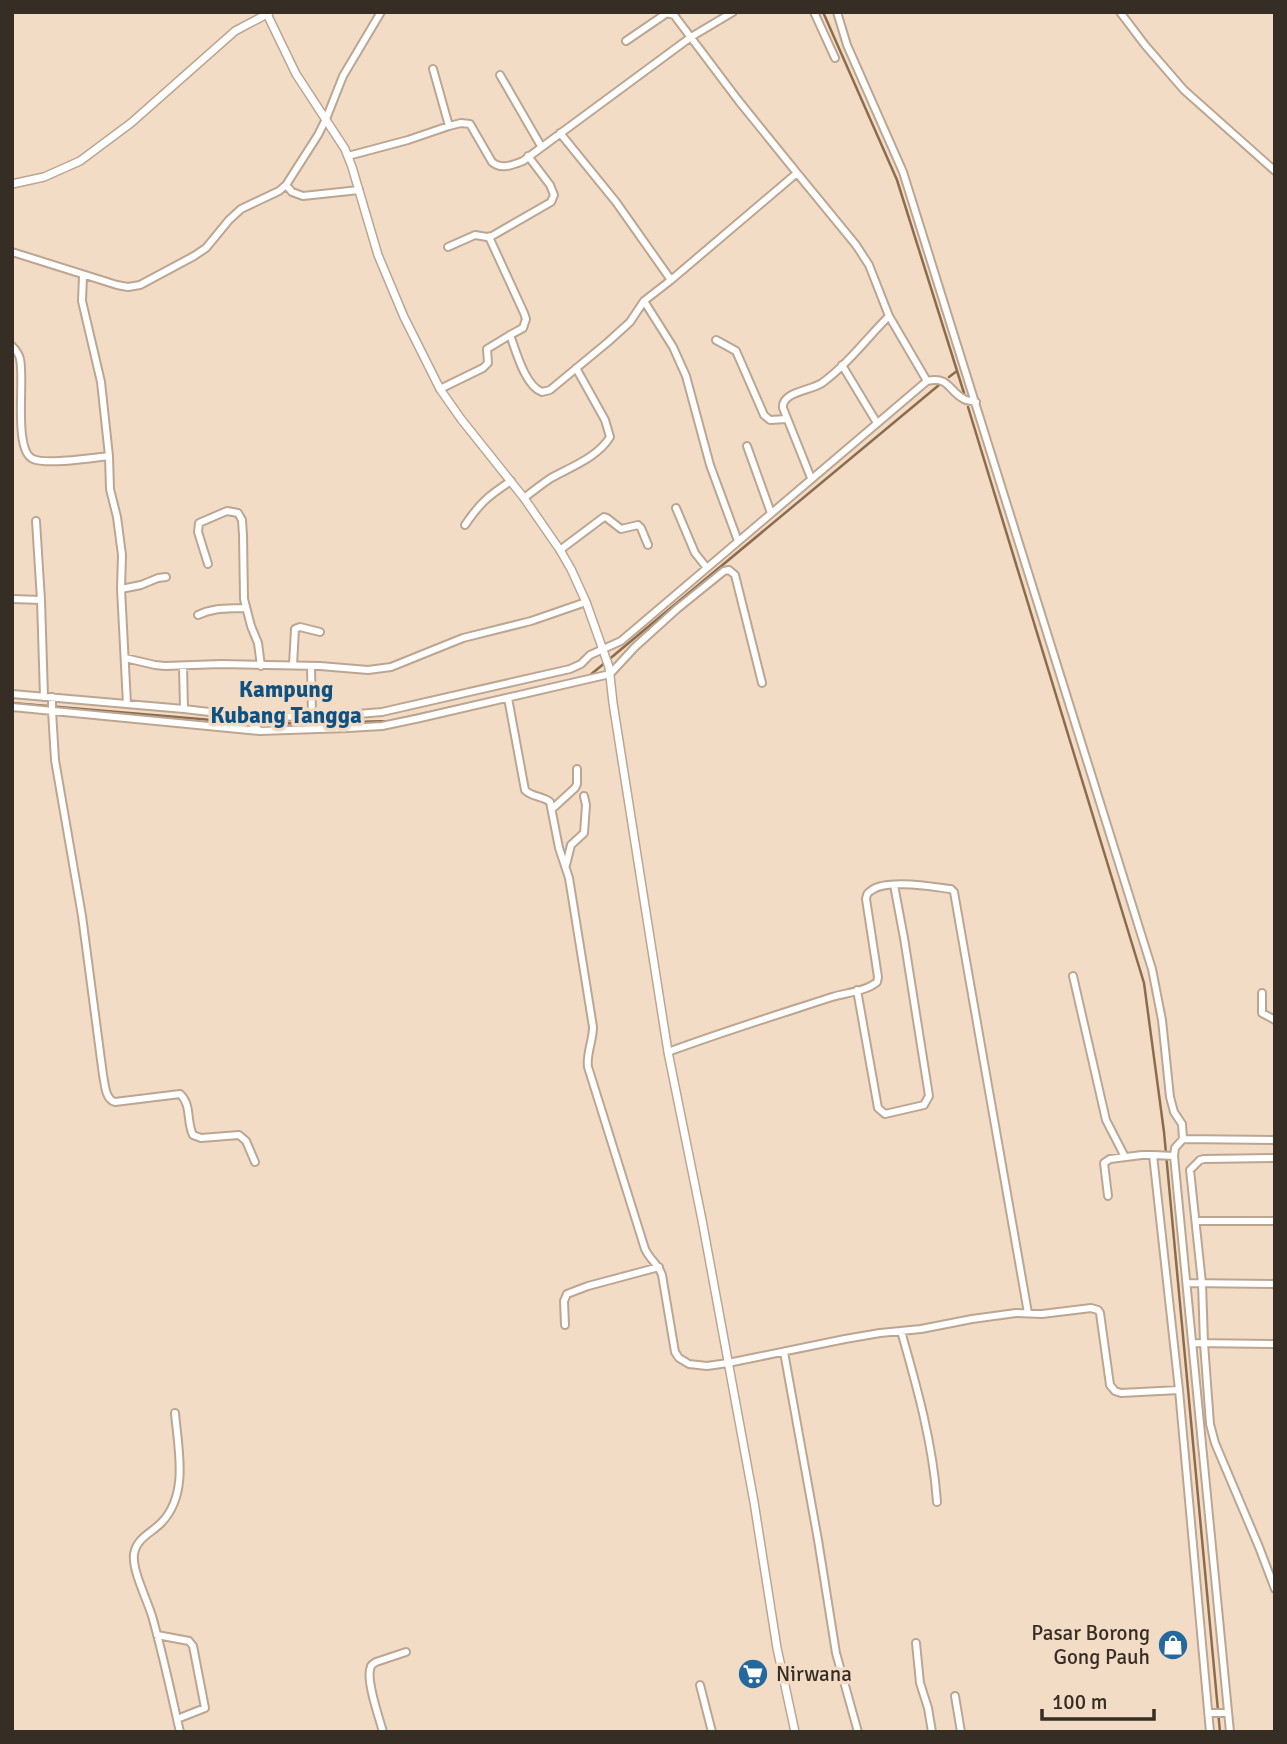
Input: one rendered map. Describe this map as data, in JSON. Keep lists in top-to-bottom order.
{
  "districts": ["Kampung Kubang Tangga"],
  "places": {
    "shop": ["Pasar Borong Gong Pauh"],
    "supermarket": ["Nirwana"]
  },
  "scale_bar": "100 m"
}
